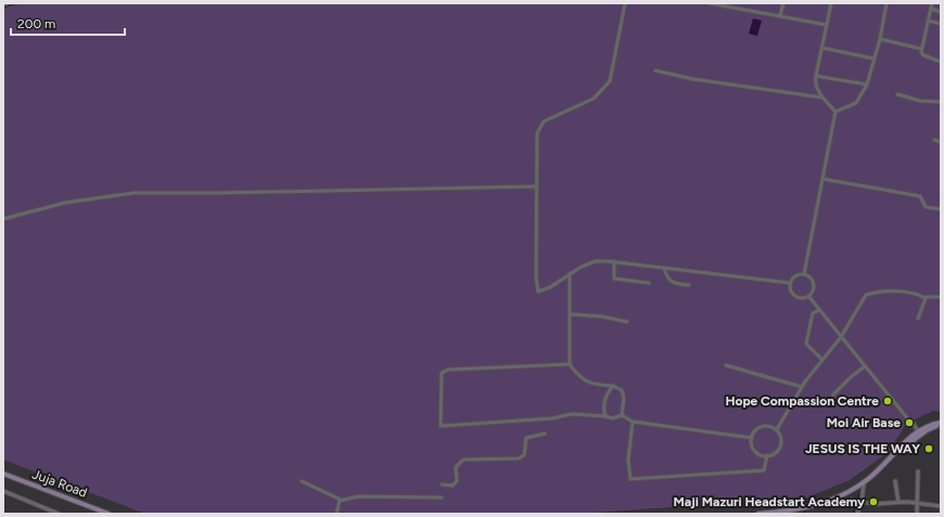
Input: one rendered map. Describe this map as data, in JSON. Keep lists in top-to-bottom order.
{
  "streets": {
    "main road": ["Juja Road"]
  },
  "places": [
    "Hope Compassion Centre",
    "Moi Air Base",
    "JESUS IS THE WAY",
    "Maji Mazuri Headstart Academy"
  ],
  "scale_bar": "200 m"
}
